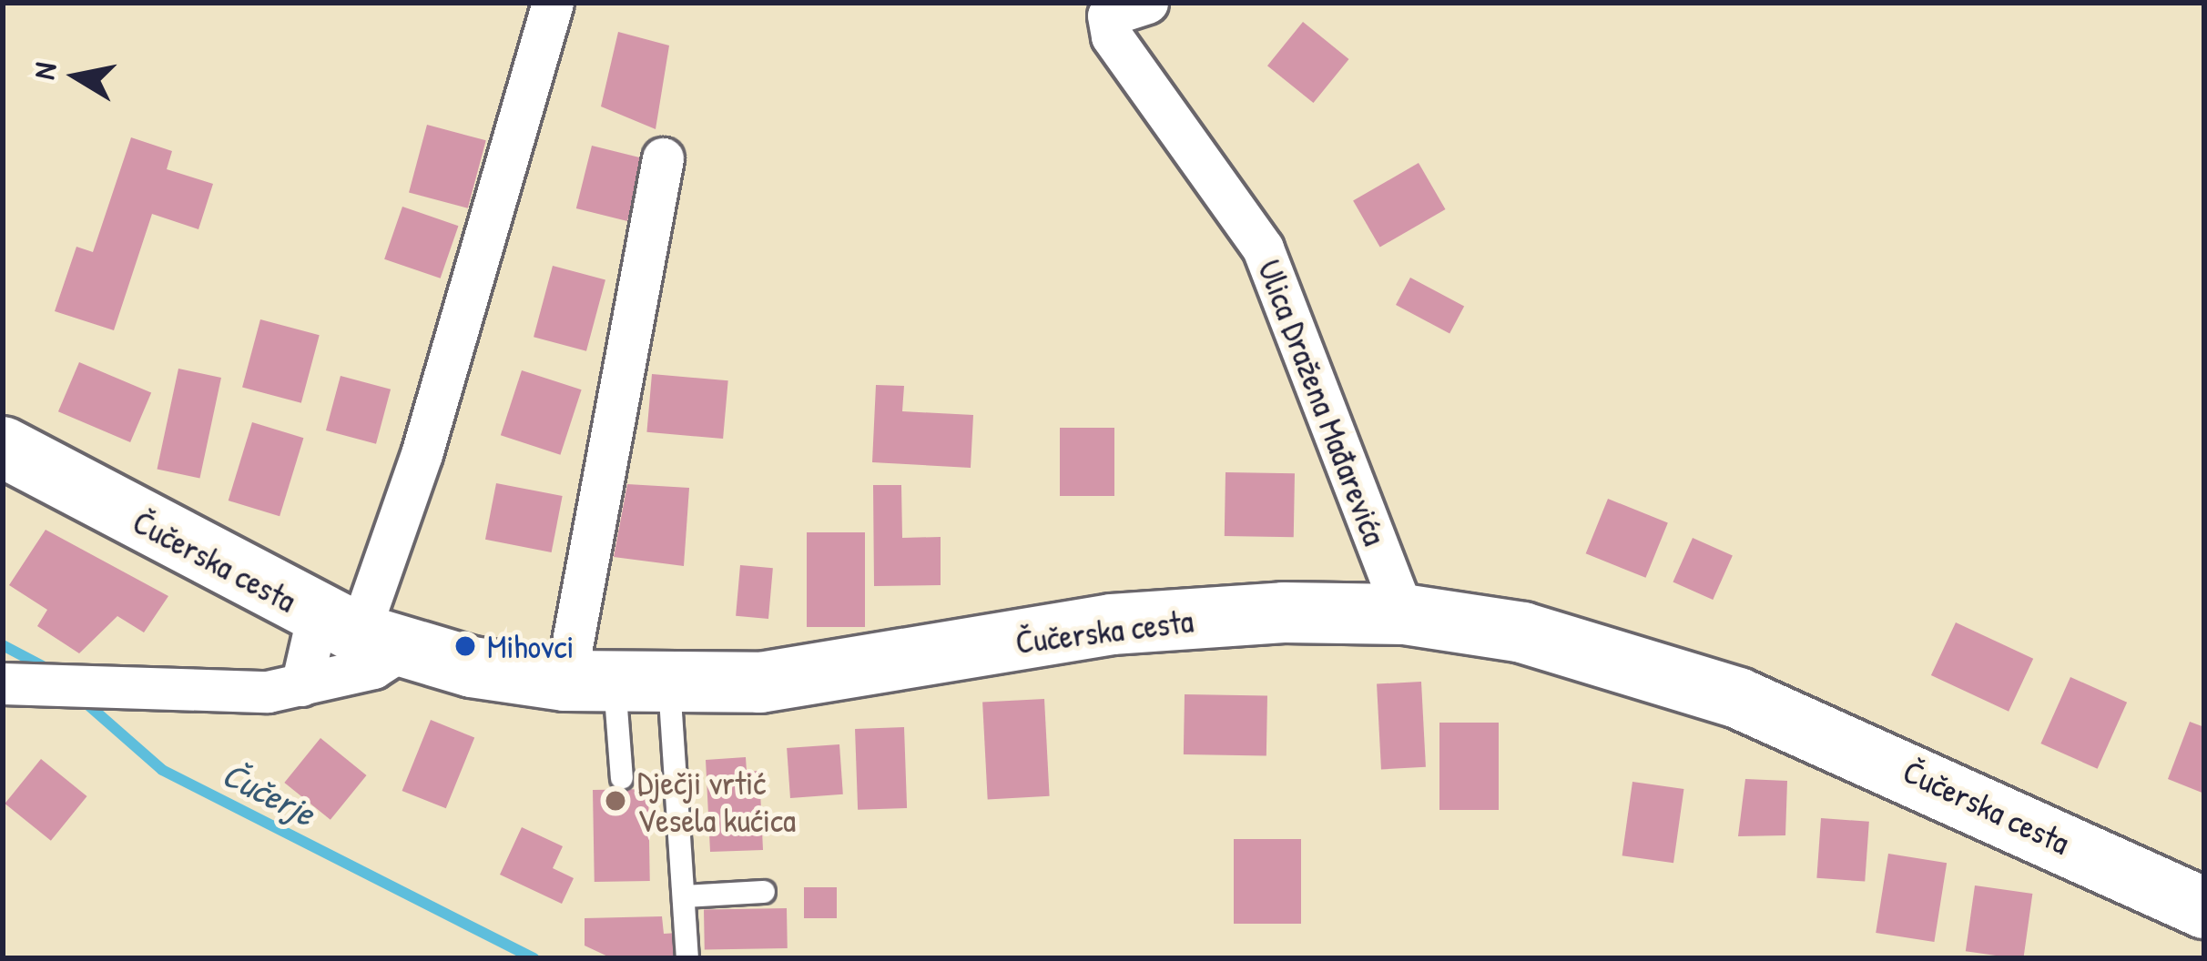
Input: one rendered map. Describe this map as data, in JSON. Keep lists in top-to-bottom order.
{
  "streets": {
    "street": ["Ulica Dražena Mađarevića", "Čučerska cesta"]
  },
  "crossings": [
    ["Ulica Dražena Mađarevića", "Čučerska cesta"]
  ],
  "water": ["Čučerje"],
  "places": ["Mihovci", "Dječji vrtić Vesela kućica"],
  "north": "left"
}
